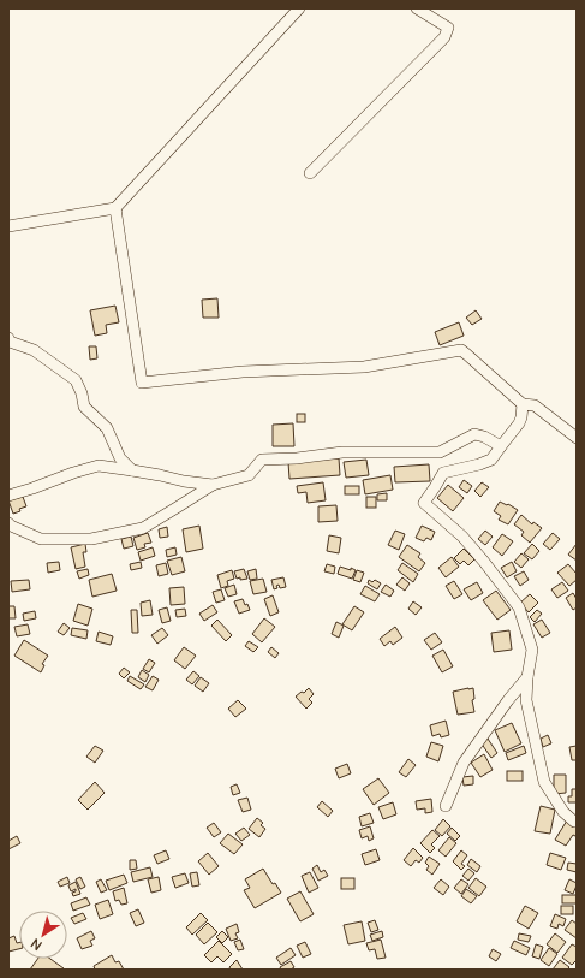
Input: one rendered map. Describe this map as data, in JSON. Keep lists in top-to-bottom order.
{
  "north": "bottom left"
}
